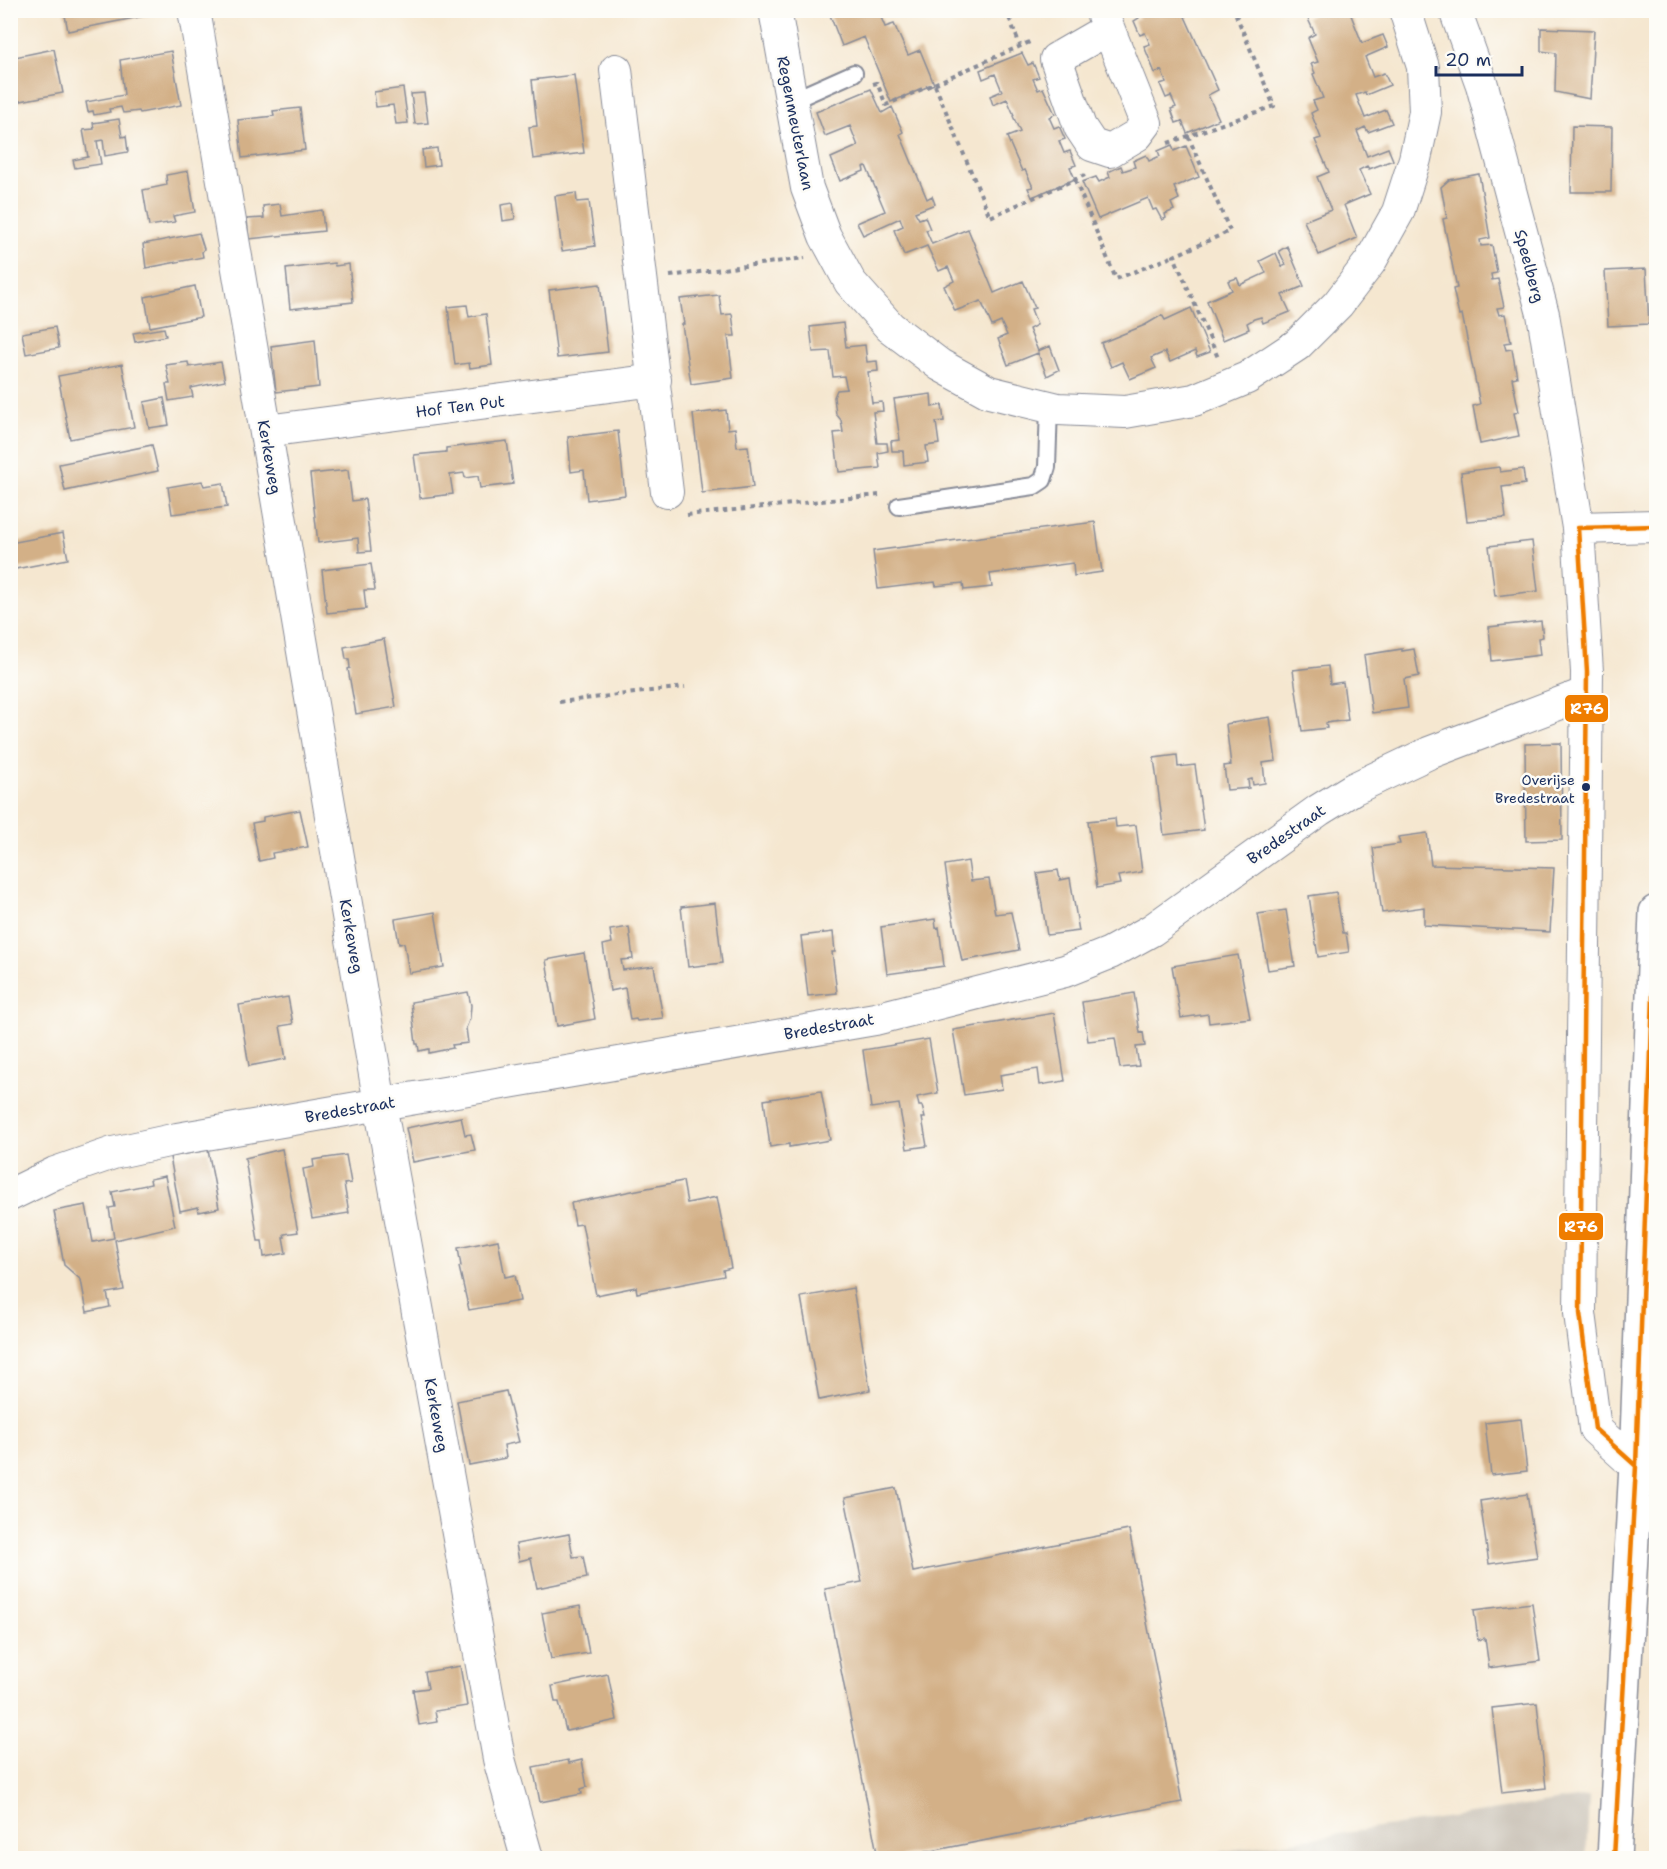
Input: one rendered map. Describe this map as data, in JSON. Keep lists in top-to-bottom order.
{
  "streets": {
    "street": [
      "Regenmeuterlaan",
      "Speelberg",
      "Hof Ten Put",
      "Kerkeweg",
      "Bredestraat"
    ]
  },
  "crossings": [
    ["Speelberg", "Bredestraat"],
    ["Hof Ten Put", "Kerkeweg"],
    ["Kerkeweg", "Bredestraat"]
  ],
  "places": ["Overijse Bredestraat"],
  "lines": ["transit line R76"],
  "scale_bar": "20 m"
}
